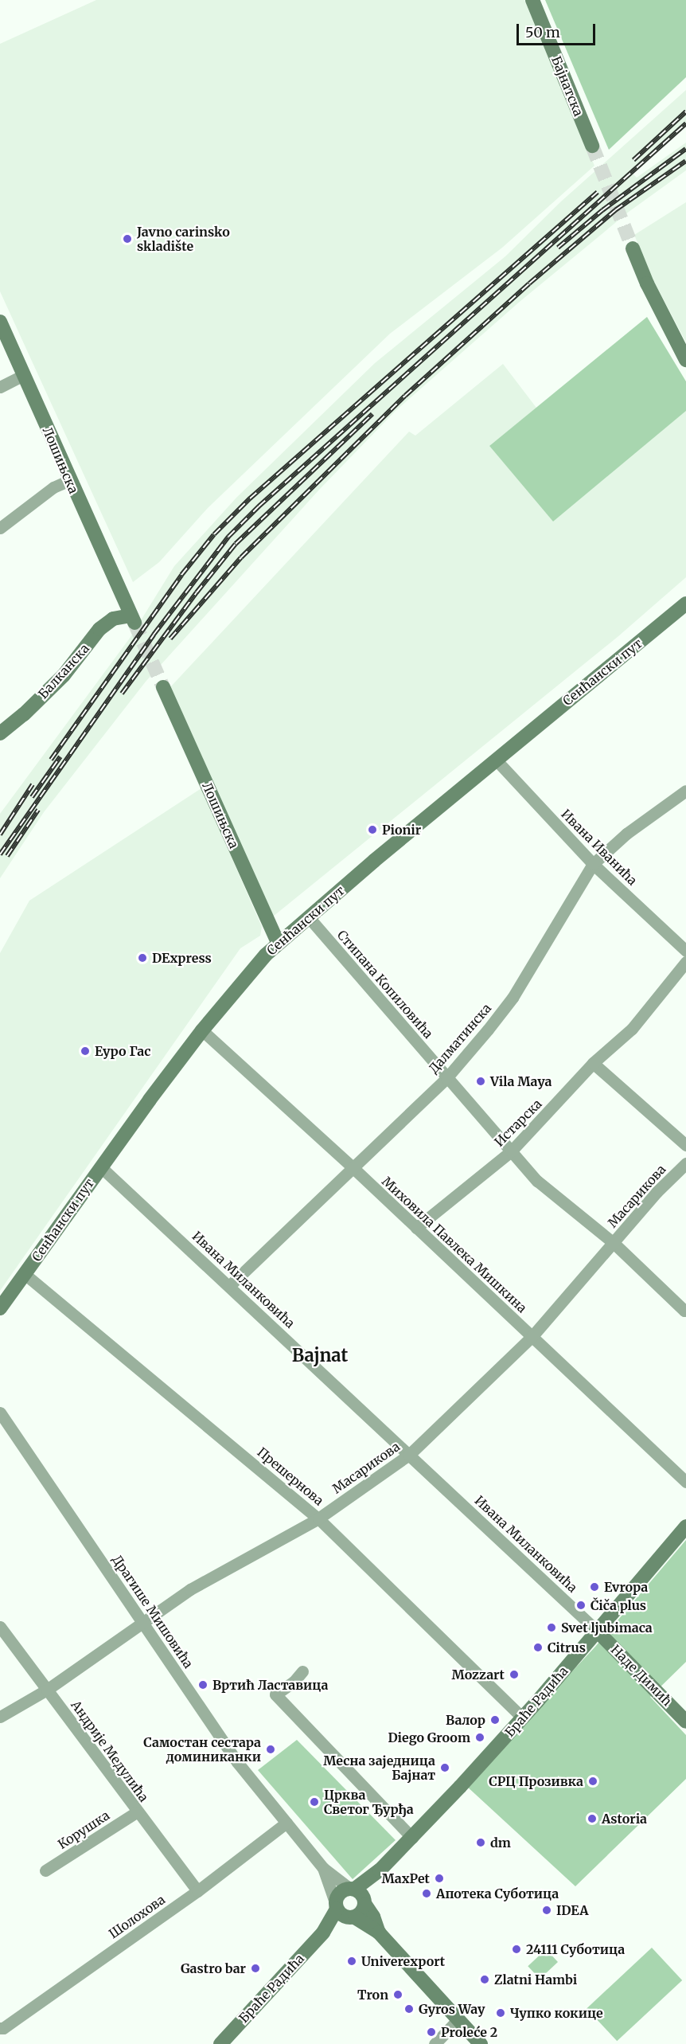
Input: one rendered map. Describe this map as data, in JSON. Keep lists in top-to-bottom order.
{
  "streets": {
    "street": [
      "Бајнатска",
      "Лошињска",
      "Балканска",
      "Сенћански пут",
      "Ивана Иванића",
      "Стипана Копиловића",
      "Далматинска",
      "Истарска",
      "Масарикова",
      "Миховила Павлека Мишкина",
      "Ивана Миланковића",
      "Прешернова",
      "Драгише Мишовића",
      "Наде Димић",
      "Браће Радића",
      "Андрије Медулића",
      "Корушка",
      "Шолохова"
    ]
  },
  "crossings": [
    ["Лошињска", "Балканска"],
    ["Лошињска", "Сенћански пут"],
    ["Сенћански пут", "Ивана Иванића"],
    ["Сенћански пут", "Стипана Копиловића"],
    ["Сенћански пут", "Миховила Павлека Мишкина"],
    ["Сенћански пут", "Ивана Миланковића"],
    ["Сенћански пут", "Прешернова"],
    ["Ивана Иванића", "Далматинска"],
    ["Стипана Копиловића", "Далматинска"],
    ["Стипана Копиловића", "Истарска"],
    ["Стипана Копиловића", "Масарикова"],
    ["Далматинска", "Миховила Павлека Мишкина"],
    ["Далматинска", "Ивана Миланковића"],
    ["Истарска", "Миховила Павлека Мишкина"],
    ["Масарикова", "Миховила Павлека Мишкина"],
    ["Масарикова", "Ивана Миланковића"],
    ["Масарикова", "Прешернова"],
    ["Масарикова", "Драгише Мишовића"],
    ["Масарикова", "Андрије Медулића"],
    ["Ивана Миланковића", "Наде Димић"],
    ["Ивана Миланковића", "Браће Радића"],
    ["Прешернова", "Браће Радића"],
    ["Драгише Мишовића", "Браће Радића"],
    ["Драгише Мишовића", "Шолохова"],
    ["Наде Димић", "Браће Радића"],
    ["Андрије Медулића", "Корушка"],
    ["Андрије Медулића", "Шолохова"]
  ],
  "districts": ["Bajnat"],
  "places": [
    "Javno carinsko skladište",
    "Pionir",
    "DExpress",
    "Еуро Гас",
    "Vila Maya",
    "Evropa",
    "Čiča plus",
    "Svet ljubimaca",
    "Citrus",
    "Mozzart",
    "Вртић Ластавица",
    "Валор",
    "Diego Groom",
    "Самостан сестара доминиканки",
    "Месна заједница Бајнат",
    "СРЦ Прозивка",
    "Црква Светог Ђурђа",
    "Astoria",
    "dm",
    "MaxPet",
    "Апотека Суботица",
    "IDEA",
    "24111 Суботица",
    "Univerexport",
    "Gastro bar",
    "Zlatni Hambi",
    "Tron",
    "Gyros Way",
    "Чупко кокице",
    "Proleće 2"
  ],
  "scale_bar": "50 m"
}
